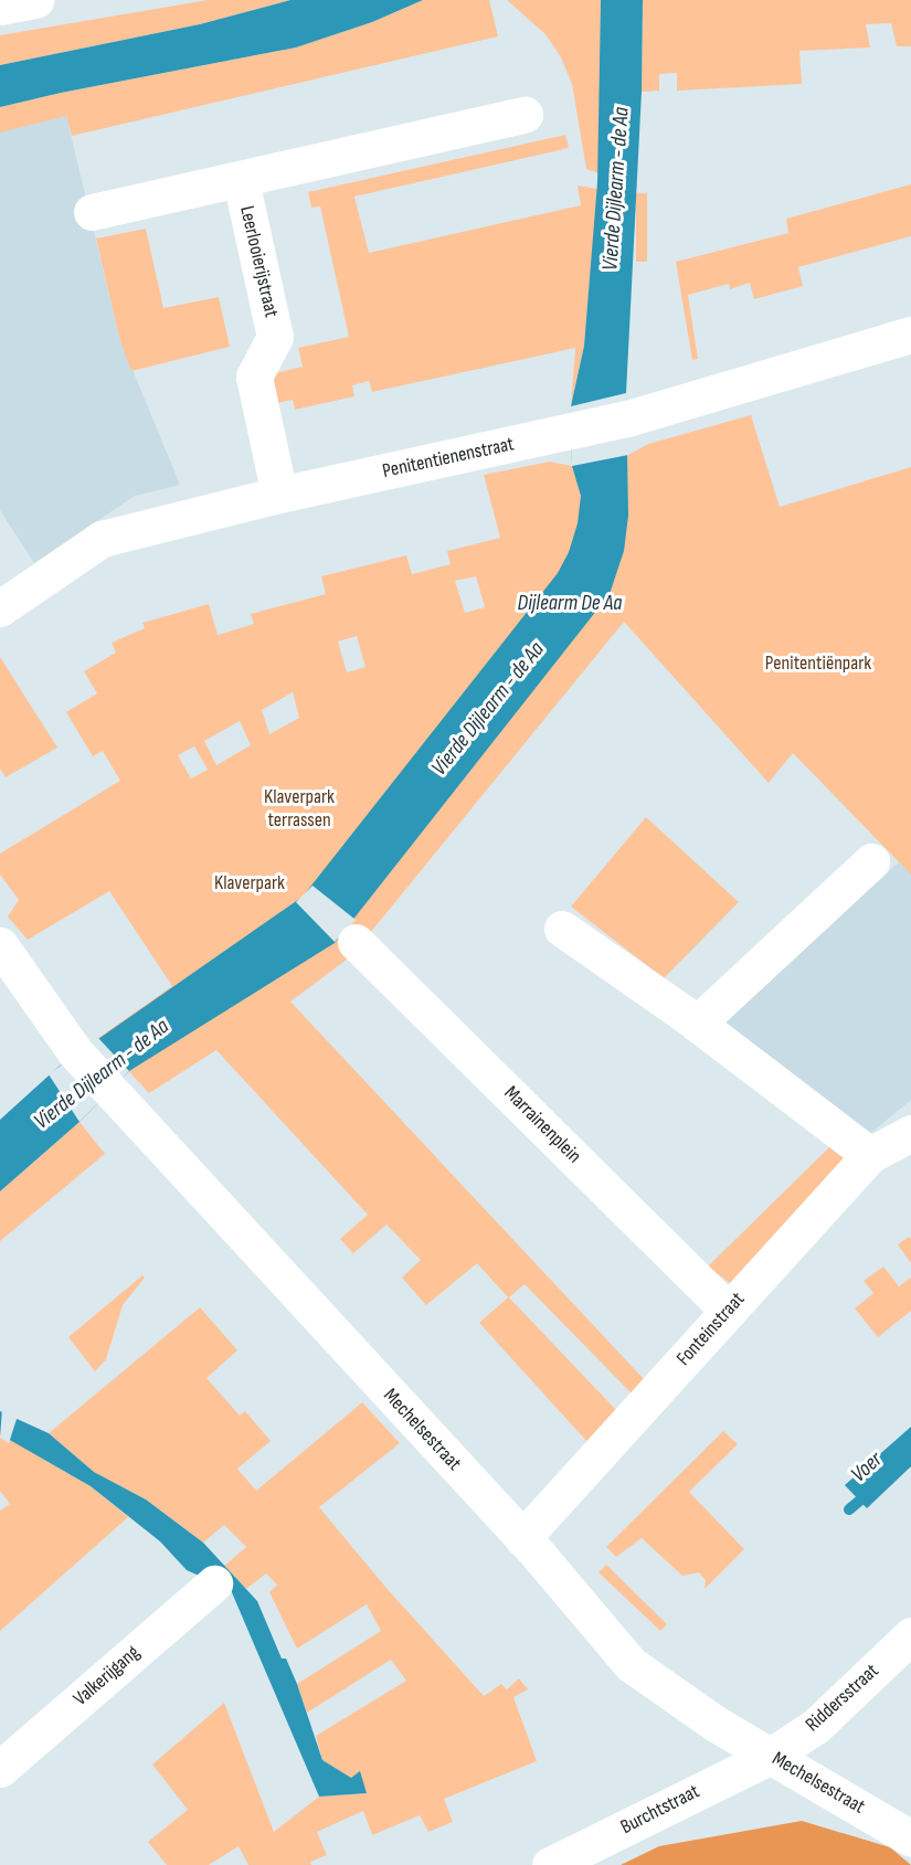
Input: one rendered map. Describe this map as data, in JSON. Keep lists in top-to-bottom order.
{
  "streets": {
    "street": [
      "Leerlooierijstraat",
      "Penitentienenstraat",
      "Marrainenplein",
      "Fonteinstraat",
      "Mechelsestraat",
      "Valkerijgang",
      "Riddersstraat",
      "Burchtstraat"
    ]
  },
  "crossings": [
    ["Leerlooierijstraat", "Penitentienenstraat"],
    ["Marrainenplein", "Fonteinstraat"],
    ["Fonteinstraat", "Mechelsestraat"],
    ["Mechelsestraat", "Riddersstraat"],
    ["Mechelsestraat", "Burchtstraat"],
    ["Riddersstraat", "Burchtstraat"]
  ],
  "water": ["Vierde Dijlearm - de Aa", "Dijlearm De Aa", "Voer"],
  "parks": ["Penitentiënpark", "Klaverpark terrassen", "Klaverpark"]
}
